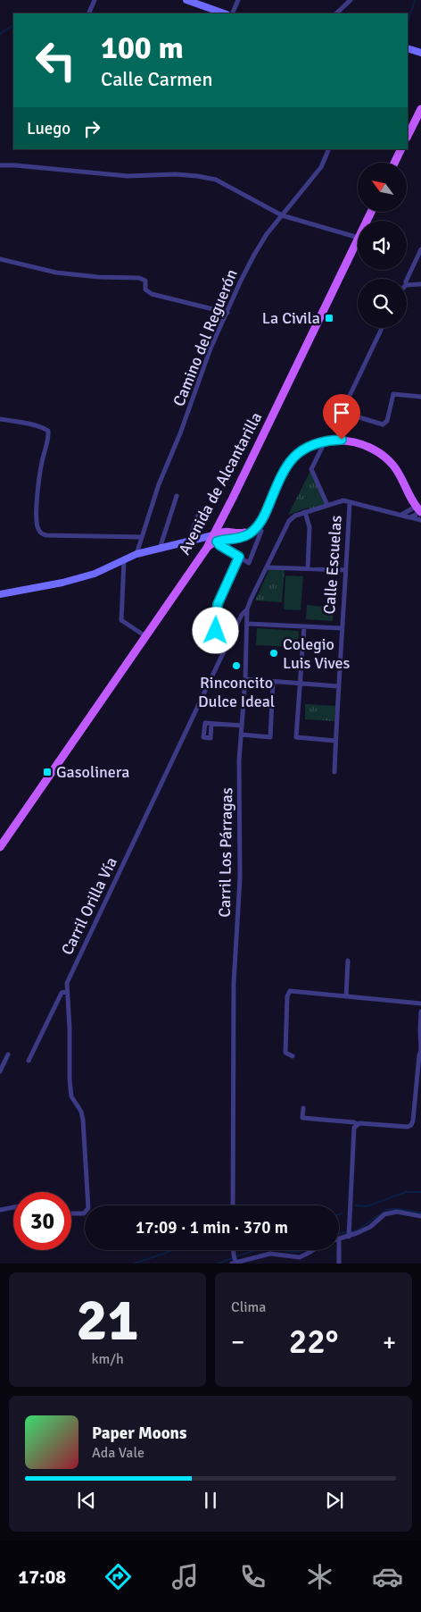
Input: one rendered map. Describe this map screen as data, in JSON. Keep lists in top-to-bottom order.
{
  "streets": {
    "main road": ["Avenida de Alcantarilla"],
    "street": [
      "Camino del Reguerón",
      "Calle Escuelas",
      "Carril Los Párragas",
      "Carril Orilla Vía"
    ]
  },
  "crossings": [
    ["Calle Escuelas", "Carril Los Párragas"],
    ["Carril Los Párragas", "Carril Orilla Vía"]
  ],
  "places": {
    "transit": ["La Civila", "Gasolinera"],
    "other": ["Colegio Luis Vives", "Rinconcito Dulce Ideal"]
  },
  "north": "top left",
  "page": {
    "turn": ["100 m", "Calle Carmen"],
    "then": "Luego",
    "limit": "30",
    "trip": "17:09 · 1 min · 370 m",
    "tile": [
      ["21", "km/h"],
      "Clima"
    ],
    "heat": ["−", "22°", "+"],
    "song": ["Paper Moons", "Ada Vale"],
    "tabs": "17:08"
  }
}
